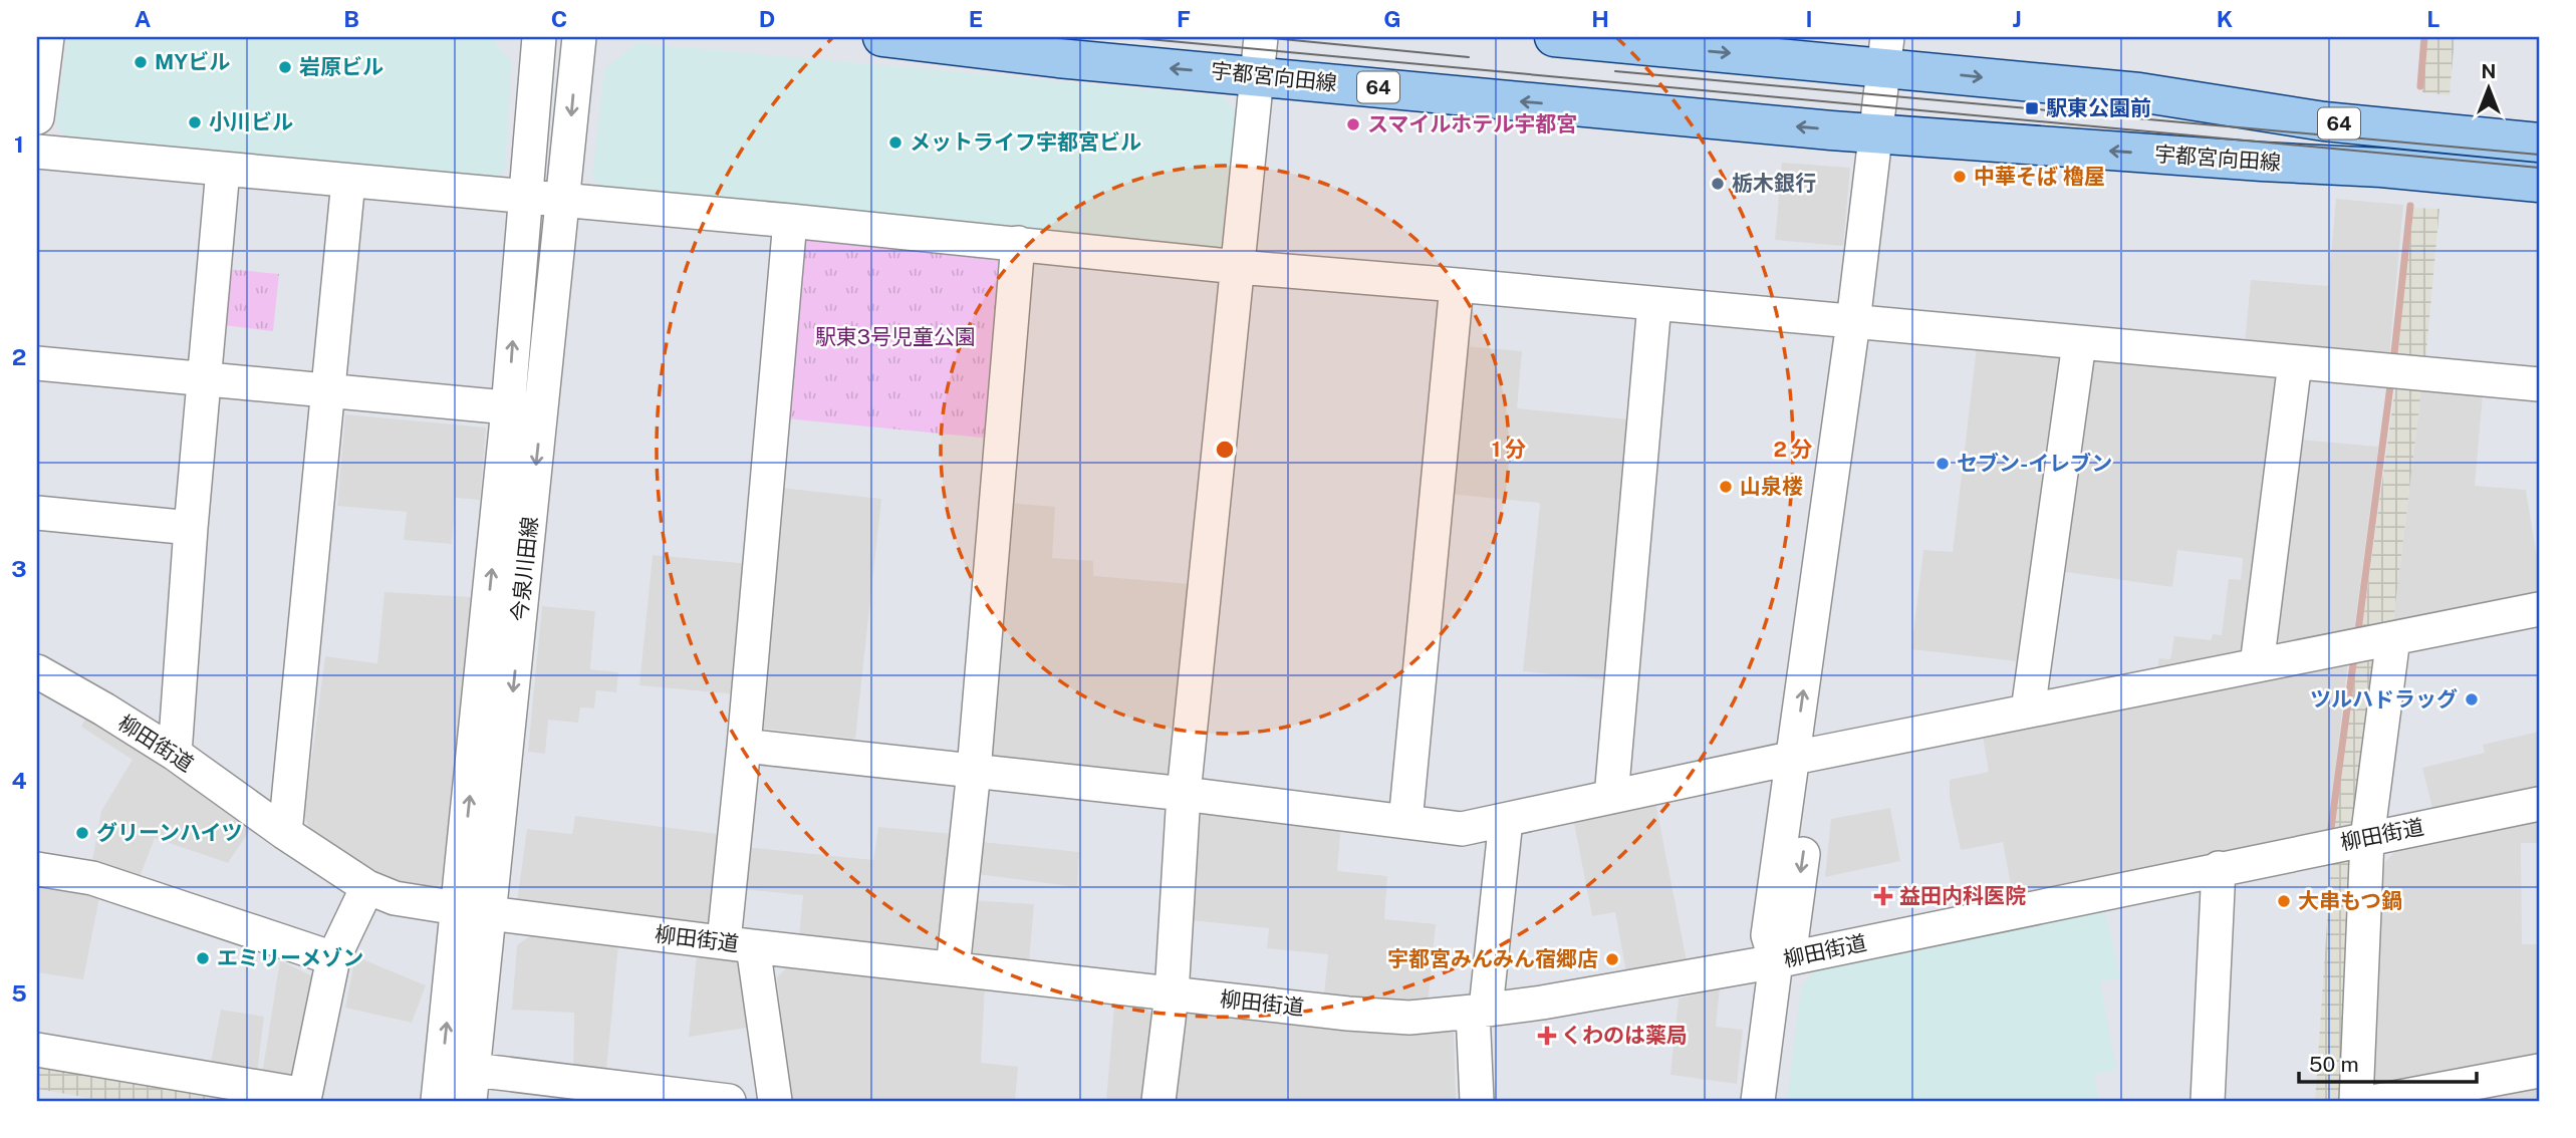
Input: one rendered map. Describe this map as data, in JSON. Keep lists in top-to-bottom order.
{
  "streets": {
    "main road": ["宇都宮向田線", "64"],
    "street": ["今泉川田線", "柳田街道"]
  },
  "crossings": [
    ["今泉川田線", "柳田街道"]
  ],
  "parks": ["駅東3号児童公園"],
  "places": {
    "other": [
      "MYビル",
      "岩原ビル",
      "小川ビル",
      "スマイルホテル宇都宮",
      "メットライフ宇都宮ビル",
      "中華そば 櫓屋",
      "栃木銀行",
      "セブン-イレブン",
      "山泉楼",
      "ツルハドラッグ",
      "グリーンハイツ",
      "大串もつ鍋",
      "エミリーメゾン",
      "宇都宮みんみん宿郷店"
    ],
    "transit": ["駅東公園前"],
    "health": ["益田内科医院", "くわのは薬局"]
  },
  "scale_bar": "50 m",
  "north": "top",
  "grid": {
    "columns": [
      "A",
      "B",
      "C",
      "D",
      "E",
      "F",
      "G",
      "H",
      "I",
      "J",
      "K",
      "L"
    ],
    "rows": [
      "1",
      "2",
      "3",
      "4",
      "5"
    ]
  },
  "rings": ["1 分", "2 分"]
}
